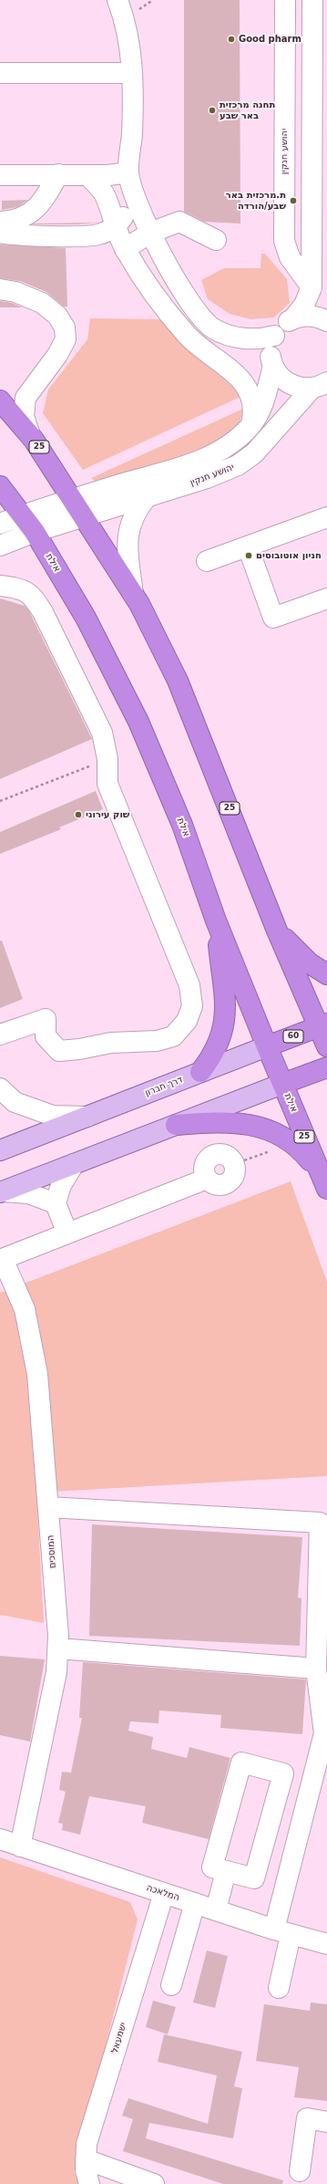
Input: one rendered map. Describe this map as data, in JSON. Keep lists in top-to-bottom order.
{
  "streets": {
    "highway": [
      "25",
      "אילת",
      "60",
      "דרך חברון"
    ],
    "street": [
      "יהושע חנקין",
      "המוסכים",
      "המלאכה",
      "ישמעאל"
    ]
  },
  "crossings": [
    ["יהושע חנקין", "25"],
    ["יהושע חנקין", "אילת"],
    ["25", "דרך חברון"],
    ["אילת", "דרך חברון"],
    ["המוסכים", "המלאכה"],
    ["המלאכה", "ישמעאל"]
  ],
  "places": [
    "Good pharm",
    "תחנה מרכזית באר שבע",
    "ת.מרכזית באר שבע/הורדה",
    "חניון אוטובוסים",
    "שוק עירוני"
  ]
}
